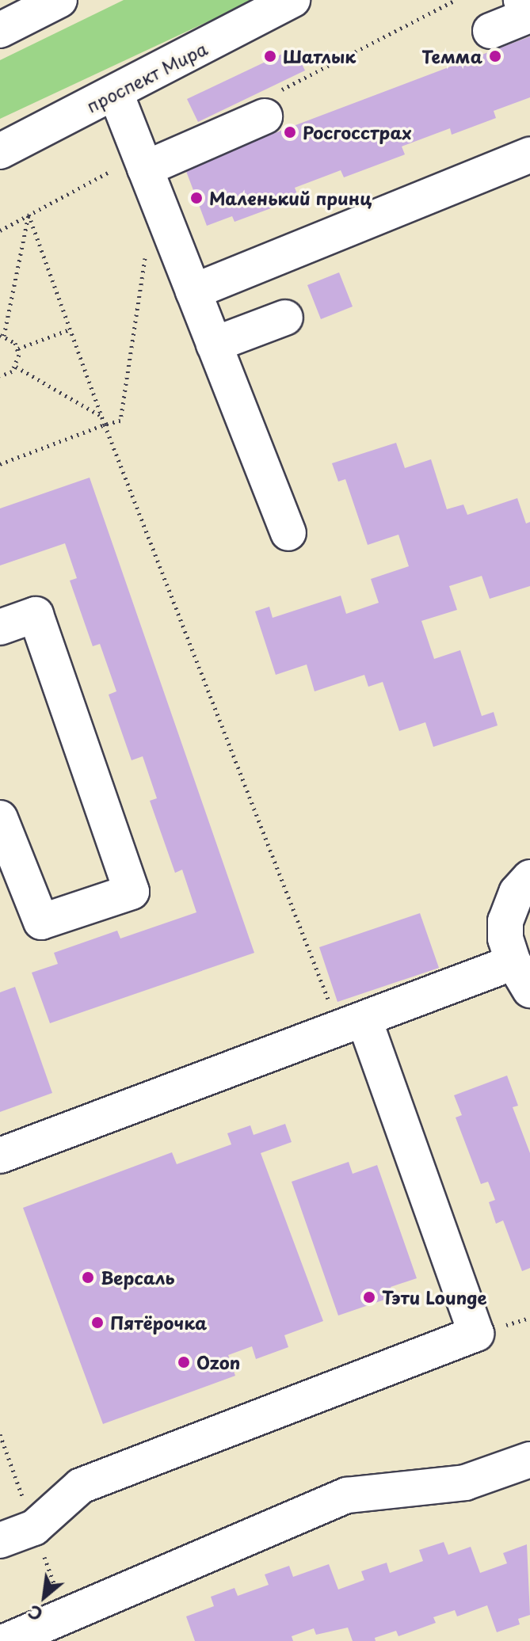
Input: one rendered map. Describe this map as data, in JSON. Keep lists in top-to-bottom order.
{
  "streets": {
    "main road": ["проспект Мира"]
  },
  "places": [
    "Шатлык",
    "Темма",
    "Росгосстрах",
    "Маленький принц",
    "Версаль",
    "Тэти Lounge",
    "Пятёрочка",
    "Ozon"
  ],
  "north": "bottom left"
}
